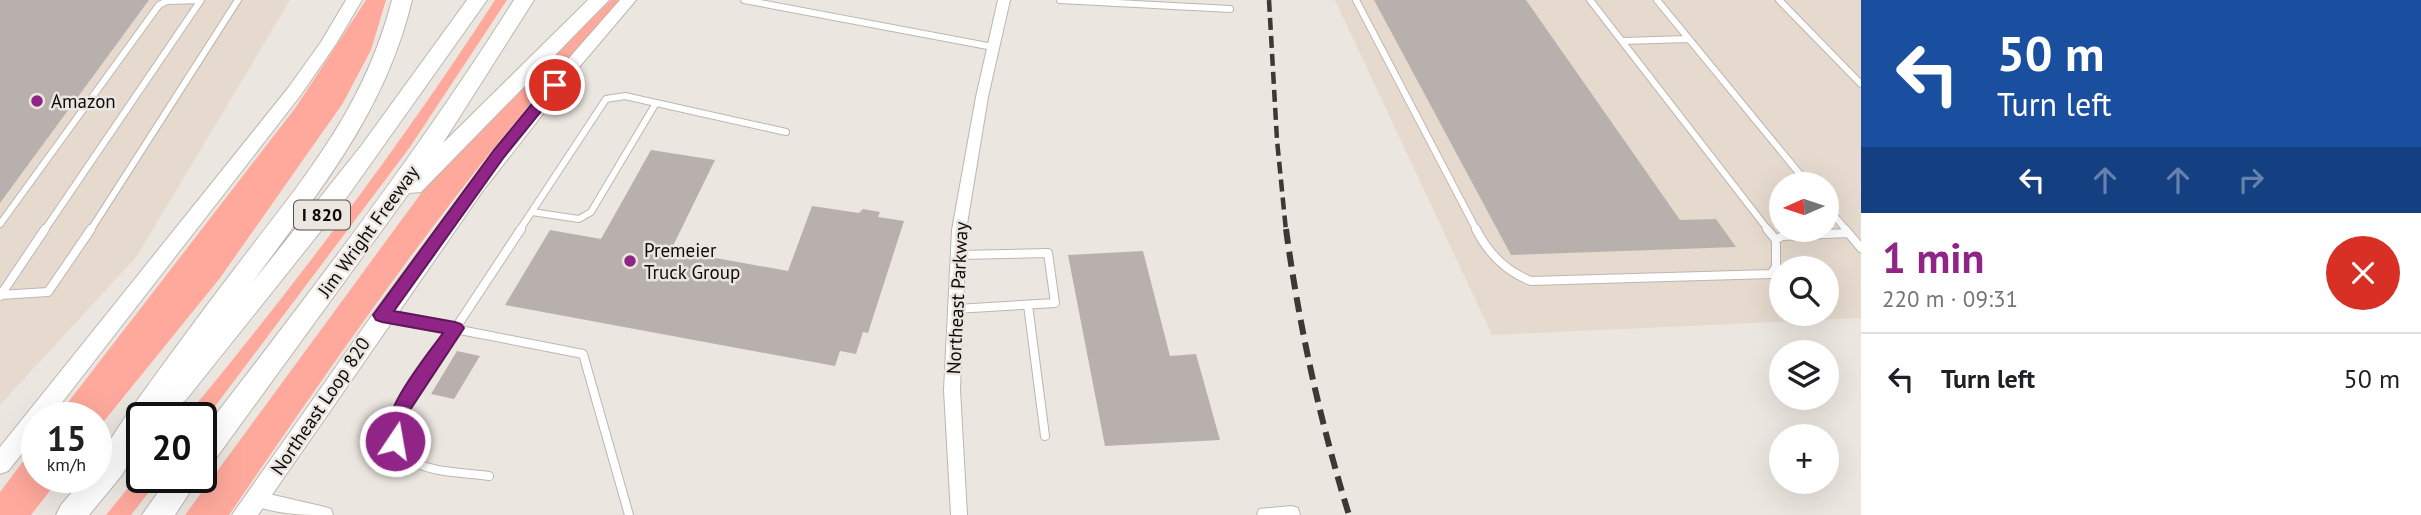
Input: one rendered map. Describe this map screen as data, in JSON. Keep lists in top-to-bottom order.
{
  "streets": {
    "highway": ["I 820", "Jim Wright Freeway"],
    "main road": ["Northeast Loop 820"],
    "street": ["Northeast Parkway"]
  },
  "places": ["Amazon", "Premeier Truck Group"],
  "north": "left",
  "page": {
    "turn": ["50 m", "Turn left"],
    "map_buttons": "+",
    "heading": ["1 min", "220 m · 09:31"],
    "list": [
      {
        "name": "Turn left",
        "value": "50 m"
      }
    ],
    "speed": "15 km/h",
    "limit": "20"
  }
}
